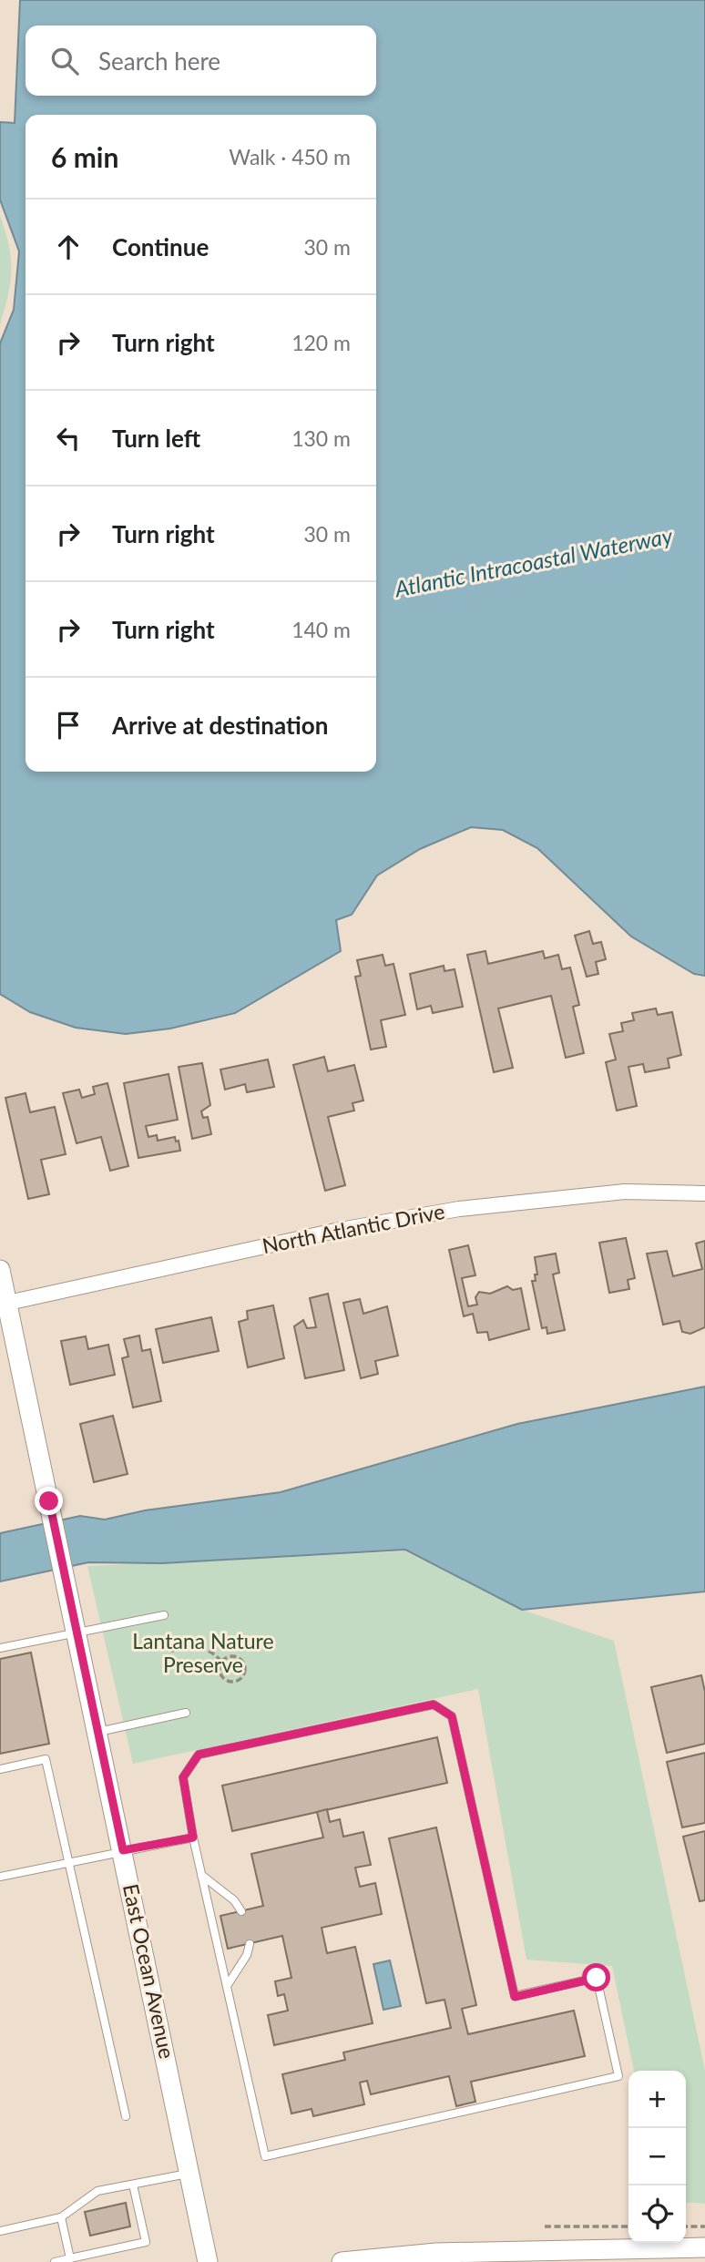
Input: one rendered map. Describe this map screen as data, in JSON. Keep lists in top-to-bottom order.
{
  "streets": {
    "main road": ["East Ocean Avenue"],
    "street": ["North Atlantic Drive"]
  },
  "crossings": [
    ["North Atlantic Drive", "East Ocean Avenue"]
  ],
  "water": ["Atlantic Intracoastal Waterway"],
  "parks": ["Lantana Nature Preserve"],
  "page": {
    "search": "Search here",
    "heading": ["6 min", "Walk · 450 m"],
    "list": [
      ["Continue", "30 m"],
      ["Turn right", "120 m"],
      ["Turn left", "130 m"],
      ["Turn right", "30 m"],
      ["Turn right", "140 m"],
      "Arrive at destination"
    ],
    "map_buttons": ["+", "−"]
  }
}
